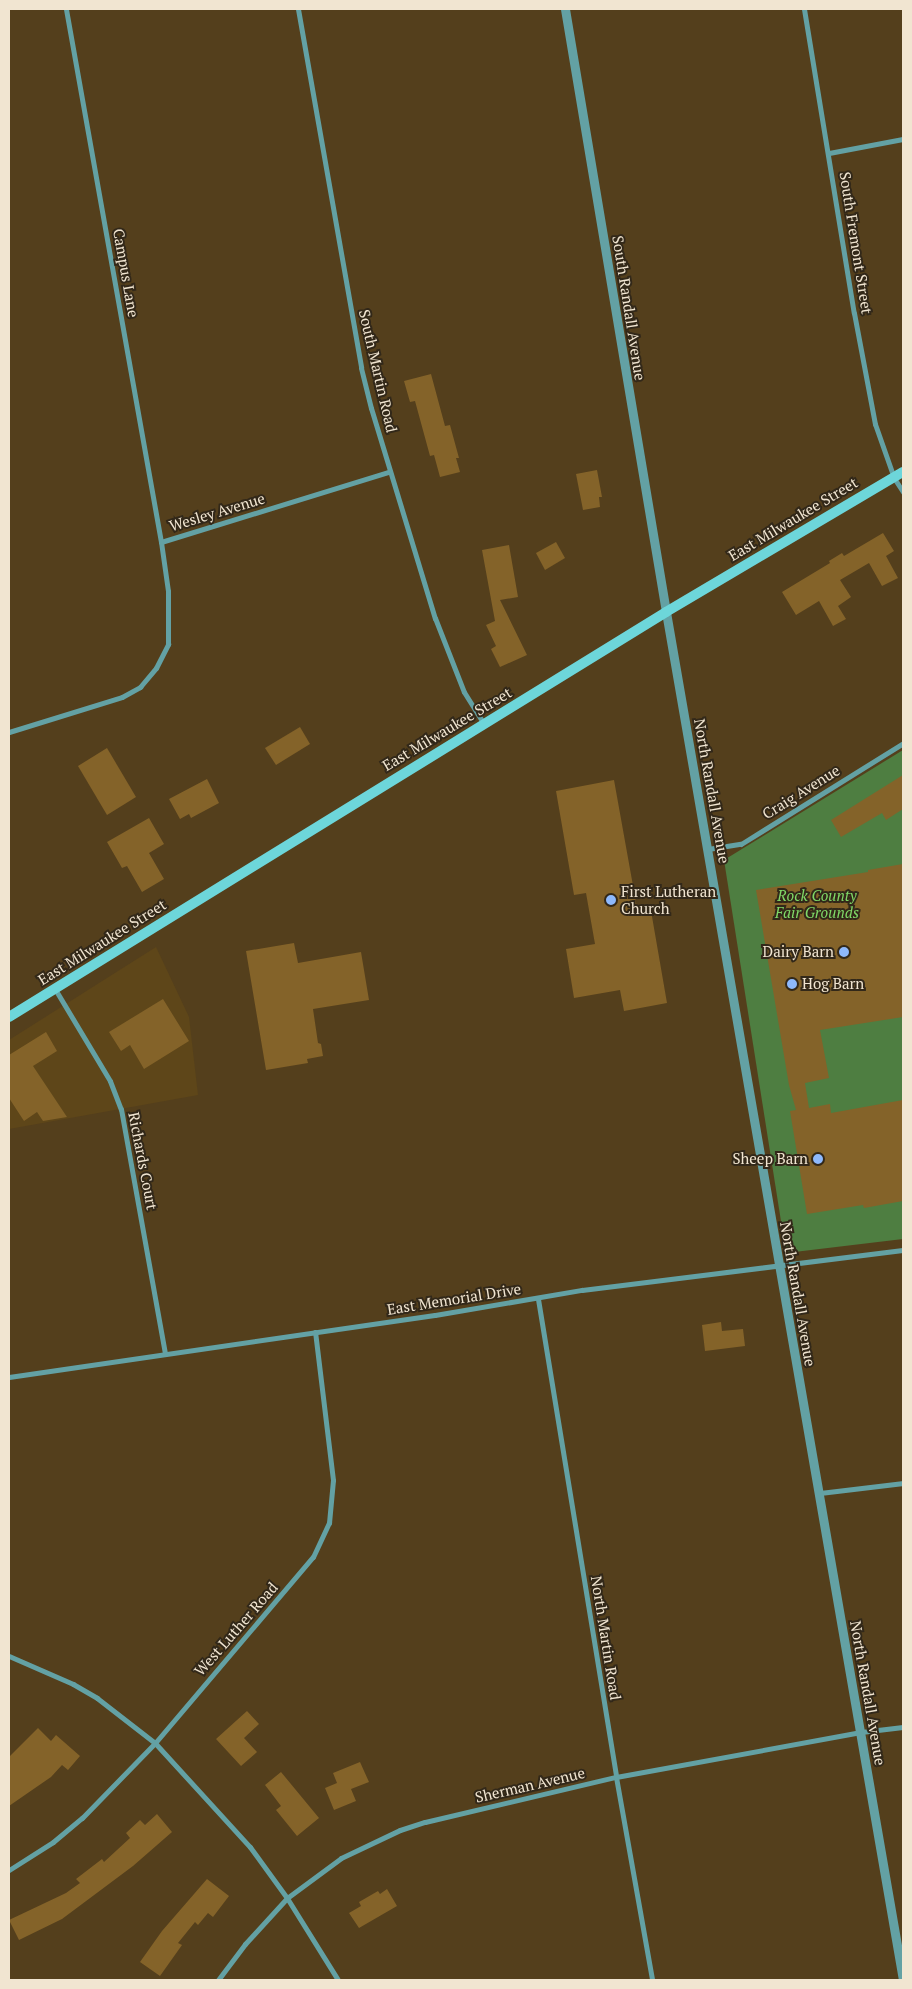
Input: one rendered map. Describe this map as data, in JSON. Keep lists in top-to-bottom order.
{
  "streets": {
    "main road": ["East Milwaukee Street"],
    "street": [
      "South Fremont Street",
      "Campus Lane",
      "South Randall Avenue",
      "South Martin Road",
      "Wesley Avenue",
      "North Randall Avenue",
      "Craig Avenue",
      "Richards Court",
      "East Memorial Drive",
      "West Luther Road",
      "North Martin Road",
      "Sherman Avenue"
    ]
  },
  "crossings": [
    ["South Fremont Street", "East Milwaukee Street"],
    ["Campus Lane", "Wesley Avenue"],
    ["South Randall Avenue", "East Milwaukee Street"],
    ["South Randall Avenue", "North Randall Avenue"],
    ["South Martin Road", "Wesley Avenue"],
    ["South Martin Road", "East Milwaukee Street"],
    ["East Milwaukee Street", "North Randall Avenue"],
    ["East Milwaukee Street", "Richards Court"],
    ["North Randall Avenue", "Craig Avenue"],
    ["North Randall Avenue", "East Memorial Drive"],
    ["North Randall Avenue", "Sherman Avenue"],
    ["Richards Court", "East Memorial Drive"],
    ["East Memorial Drive", "West Luther Road"],
    ["East Memorial Drive", "North Martin Road"],
    ["North Martin Road", "Sherman Avenue"]
  ],
  "parks": ["Rock County Fair Grounds"],
  "places": [
    "First Lutheran Church",
    "Dairy Barn",
    "Hog Barn",
    "Sheep Barn"
  ]
}
